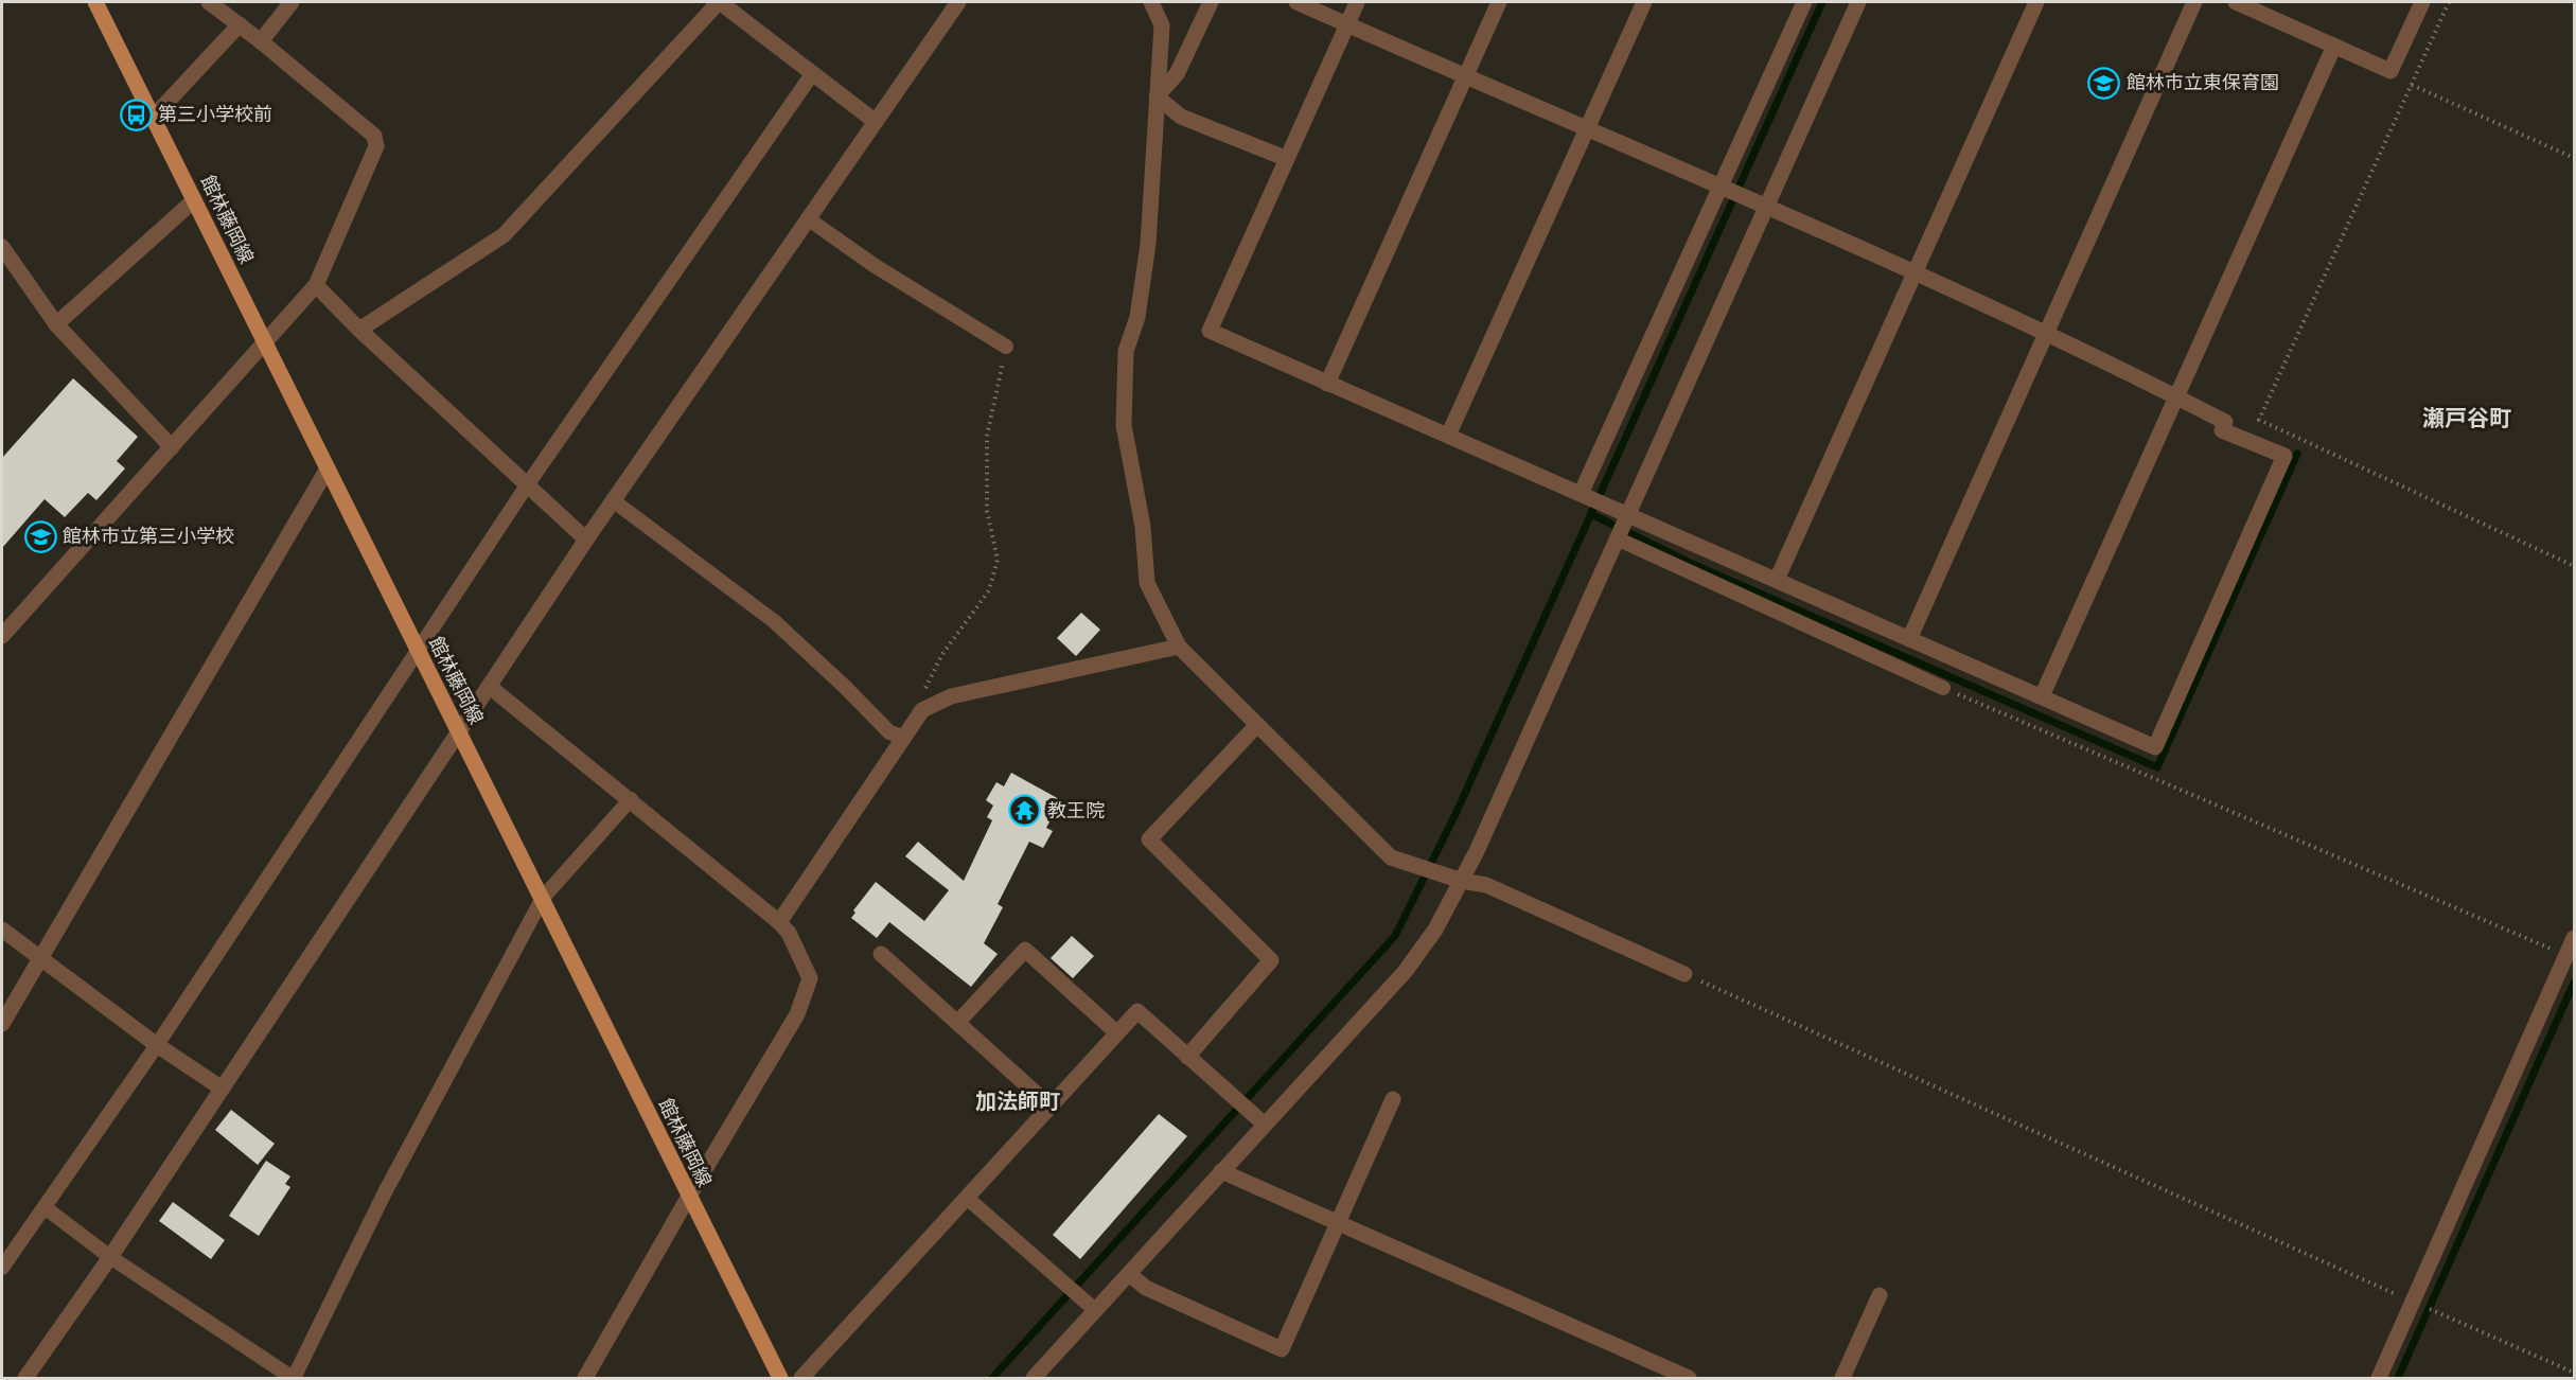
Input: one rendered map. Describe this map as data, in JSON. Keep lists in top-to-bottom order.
{
  "streets": {
    "main road": ["館林藤岡線"]
  },
  "districts": ["瀬戸谷町", "加法師町"],
  "places": {
    "school or university": ["館林市立東保育園", "館林市立第三小学校"],
    "bus stop": ["第三小学校前"],
    "temple": ["教王院"]
  }
}
